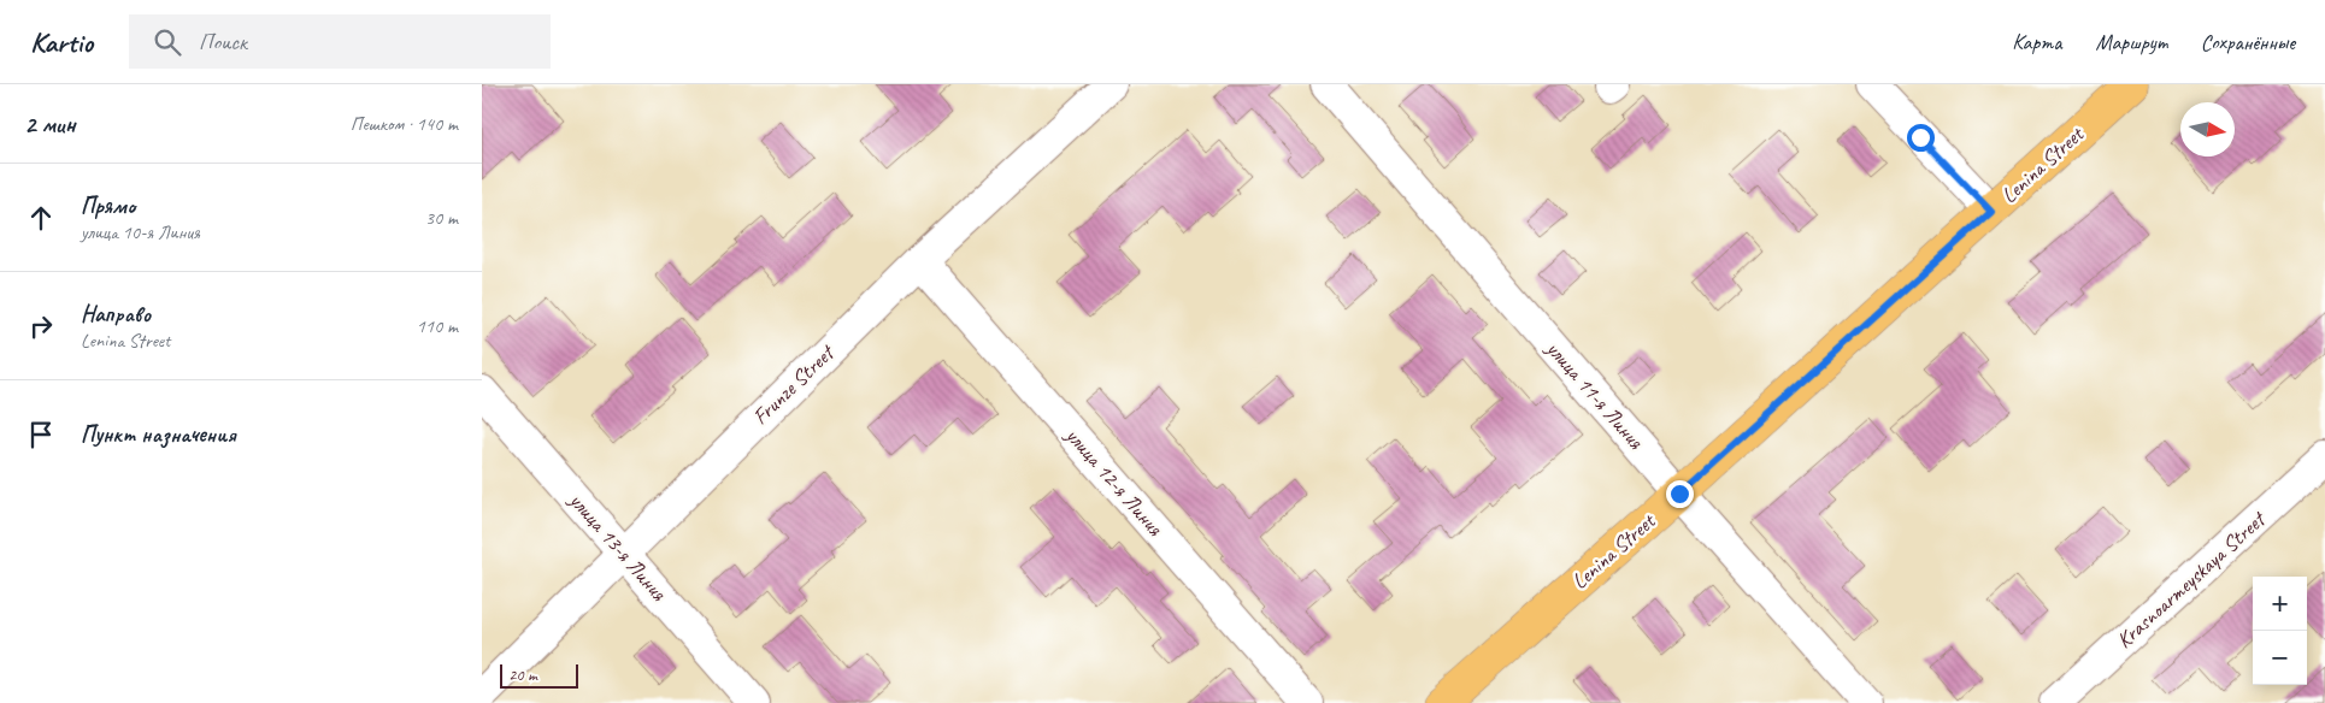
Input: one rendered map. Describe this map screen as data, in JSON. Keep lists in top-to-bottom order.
{
  "streets": {
    "main road": ["Lenina Street"],
    "street": [
      "Frunze Street",
      "улица 11-я Линия",
      "улица 12-я Линия",
      "улица 13-я Линия",
      "Krasnoarmeyskaya Street"
    ]
  },
  "crossings": [
    ["Lenina Street", "улица 11-я Линия"],
    ["Frunze Street", "улица 12-я Линия"],
    ["Frunze Street", "улица 13-я Линия"]
  ],
  "scale_bar": "20 m",
  "north": "right",
  "page": {
    "header": "Kartio",
    "search": "Поиск",
    "nav": ["Карта", "Маршрут", "Сохранённые"],
    "heading": ["2 мин", "Пешком · 140 m"],
    "list": [
      ["Прямо", "улица 10-я Линия", "30 m"],
      ["Направо", "Lenina Street", "110 m"],
      "Пункт назначения"
    ],
    "map_buttons": ["+", "−"],
    "scale": "20 m"
  }
}
